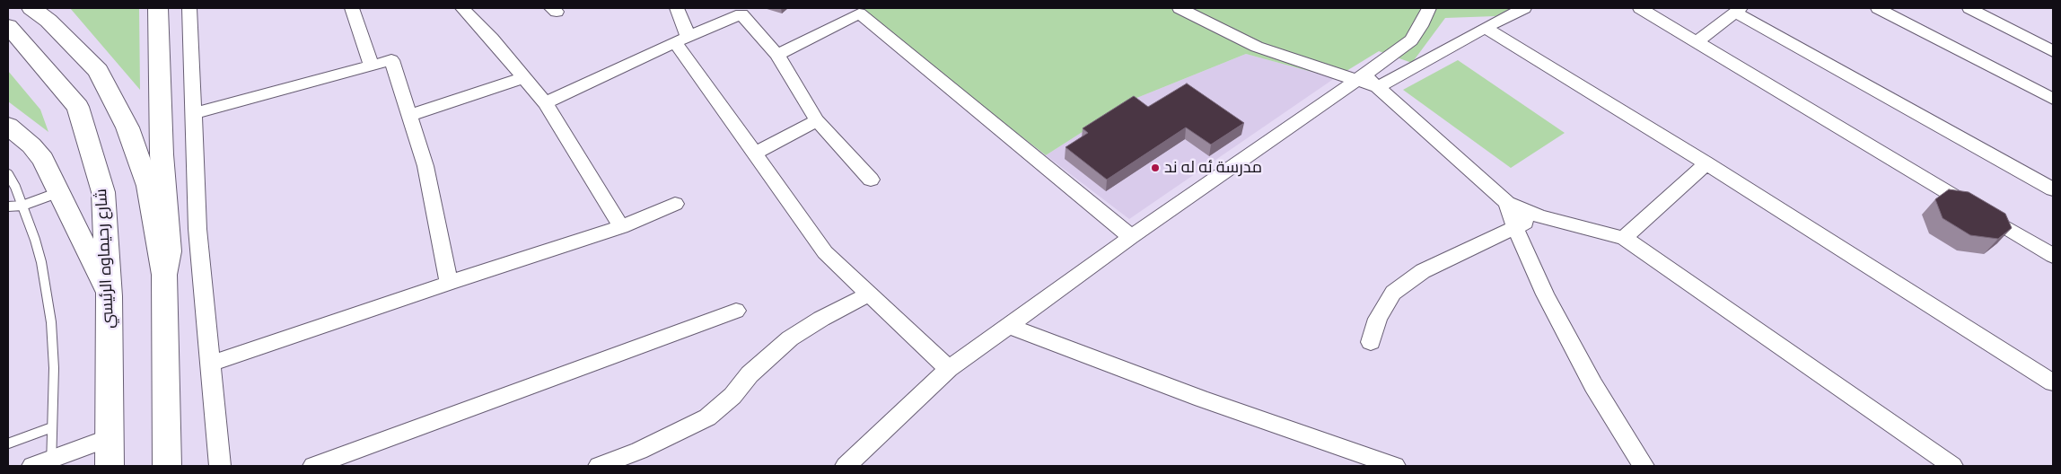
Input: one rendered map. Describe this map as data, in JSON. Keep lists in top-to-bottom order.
{
  "streets": {
    "main road": ["شارع رحيماوه الرئيسي"]
  },
  "places": ["مدرسة ئه له ند"]
}
